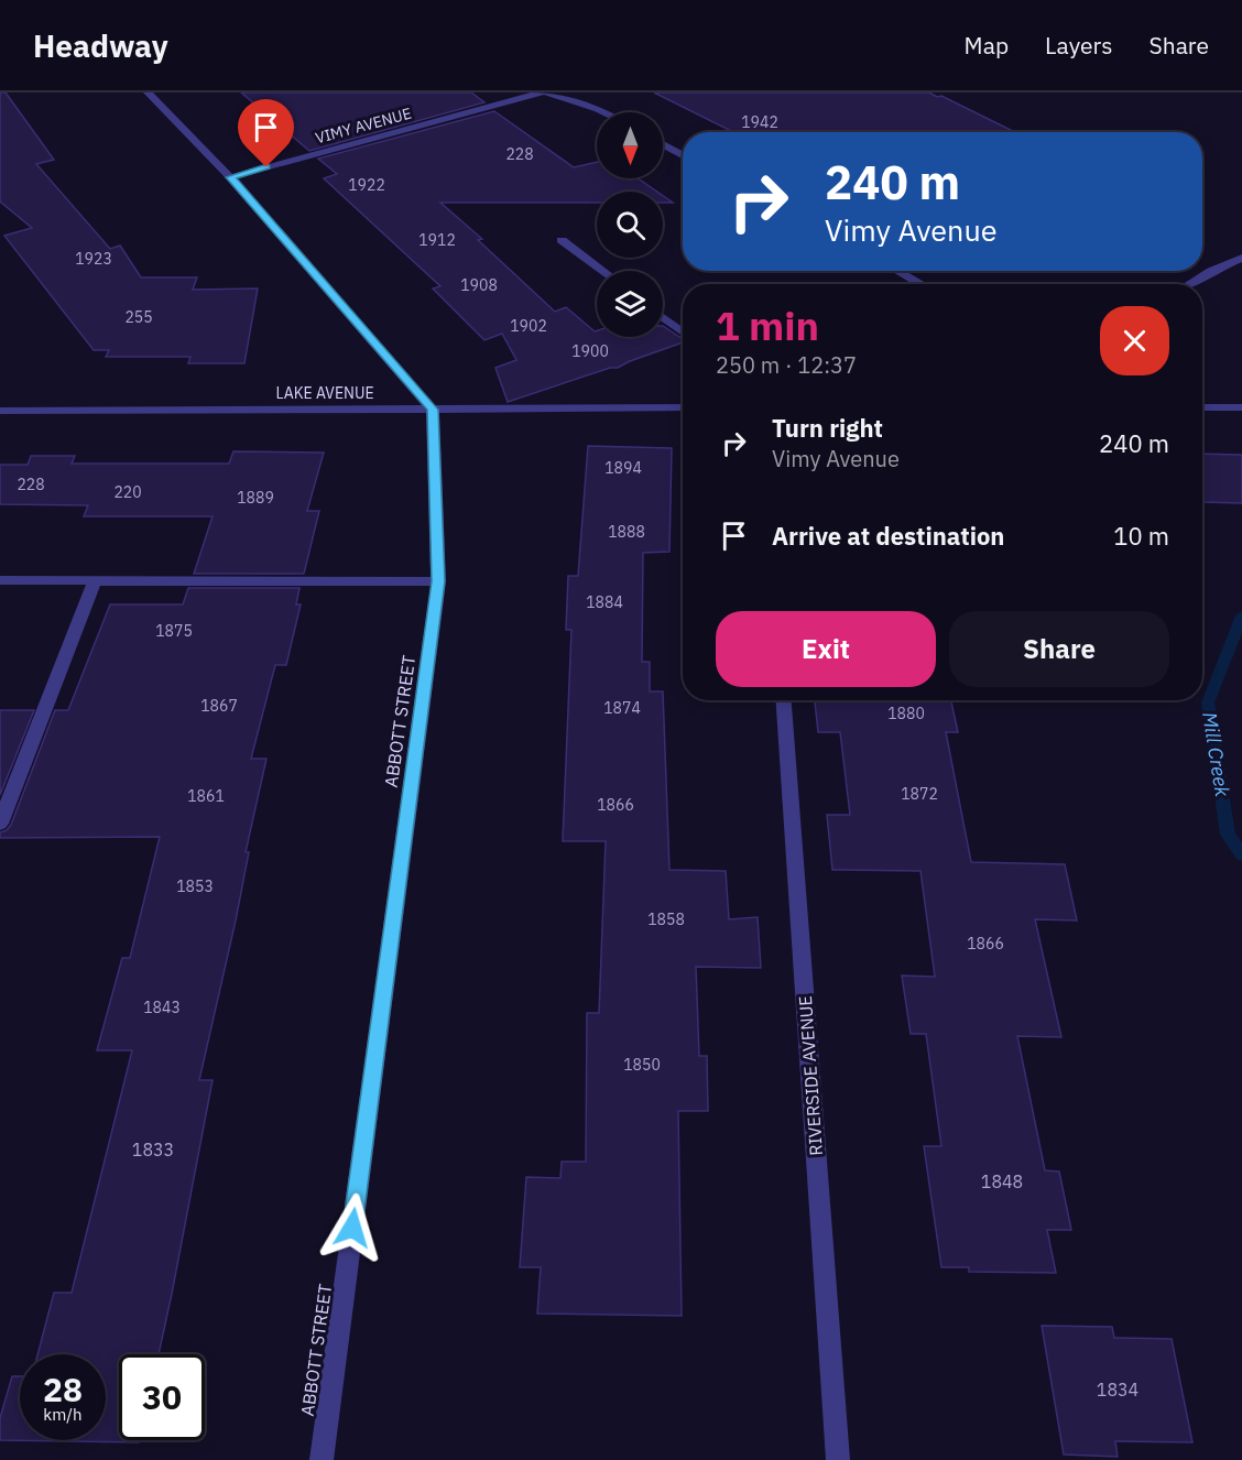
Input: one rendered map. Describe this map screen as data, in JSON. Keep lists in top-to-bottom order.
{
  "streets": {
    "street": [
      "VIMY AVENUE",
      "LAKE AVENUE",
      "ABBOTT STREET",
      "RIVERSIDE AVENUE"
    ]
  },
  "crossings": [
    ["LAKE AVENUE", "ABBOTT STREET"]
  ],
  "water": ["Mill Creek"],
  "house_numbers": [
    "1942",
    "228",
    "1922",
    "1912",
    "1923",
    "1908",
    "255",
    "1902",
    "1900",
    "1894",
    "228",
    "220",
    "1889",
    "1888",
    "1884",
    "1875",
    "1867",
    "1874",
    "1880",
    "1872",
    "1861",
    "1866",
    "1853",
    "1858",
    "1866",
    "1843",
    "1850",
    "1833",
    "1848",
    "1834"
  ],
  "north": "bottom",
  "page": {
    "header": "Headway",
    "nav": ["Map", "Layers", "Share"],
    "turn": ["240 m", "Vimy Avenue"],
    "heading": ["1 min", "250 m · 12:37"],
    "list": [
      {
        "name": "Turn right",
        "note": "Vimy Avenue",
        "value": "240 m"
      },
      {
        "name": "Arrive at destination",
        "value": "10 m"
      }
    ],
    "buttons": ["Exit", "Share"],
    "speed": "28 km/h",
    "limit": "30"
  }
}
